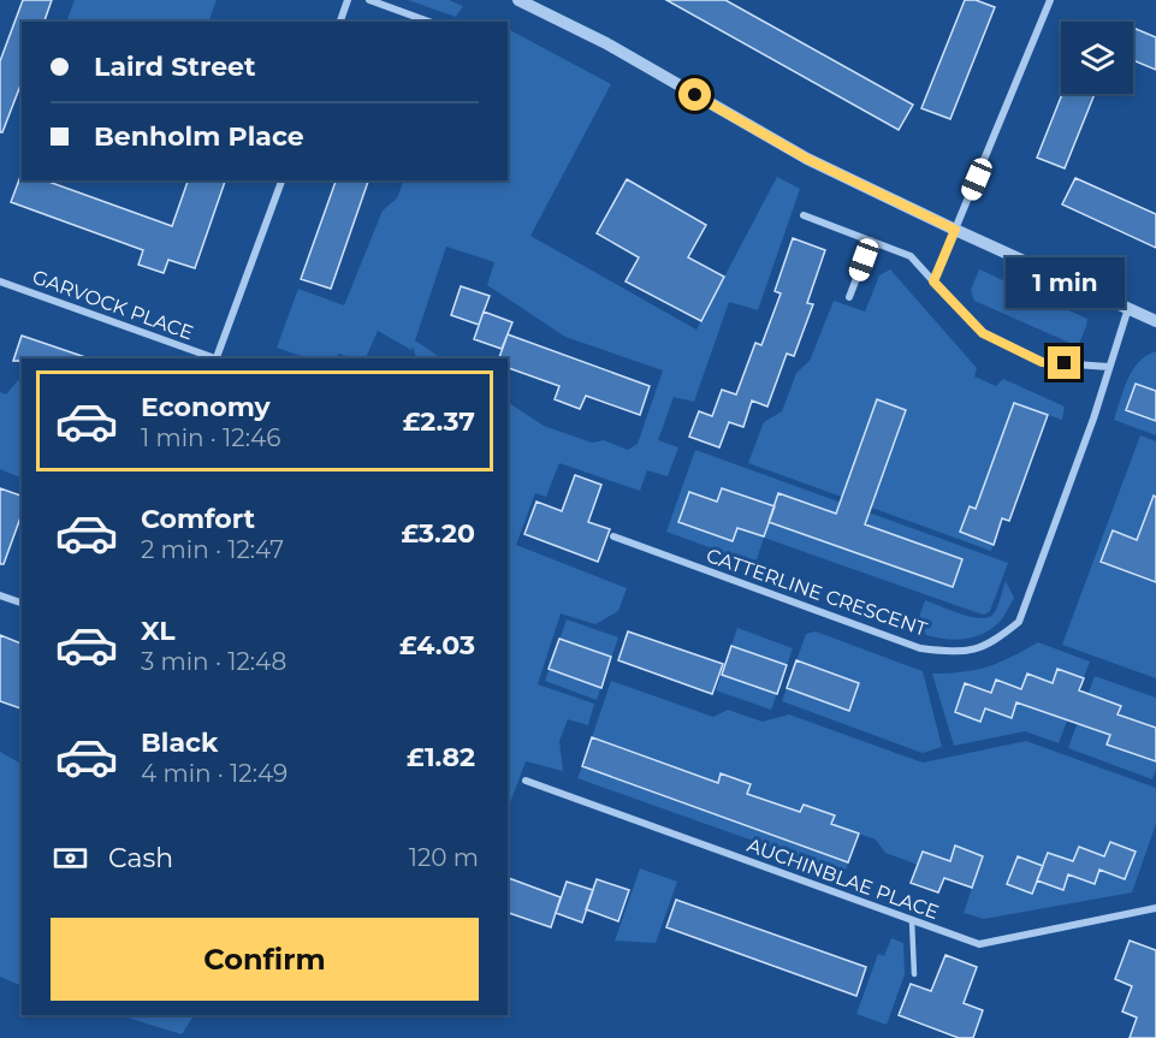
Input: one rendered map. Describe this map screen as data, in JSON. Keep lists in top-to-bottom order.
{
  "streets": {
    "street": ["GARVOCK PLACE", "CATTERLINE CRESCENT", "AUCHINBLAE PLACE"]
  },
  "page": {
    "banner": ["Laird Street", "Benholm Place"],
    "bubble": "1 min",
    "list": [
      {
        "name": "Economy",
        "note": "1 min · 12:46",
        "value": "£2.37"
      },
      {
        "name": "Comfort",
        "note": "2 min · 12:47",
        "value": "£3.20"
      },
      {
        "name": "XL",
        "note": "3 min · 12:48",
        "value": "£4.03"
      },
      {
        "name": "Black",
        "note": "4 min · 12:49",
        "value": "£1.82"
      }
    ],
    "pay": ["Cash", "120 m"],
    "buttons": "Confirm"
  }
}
